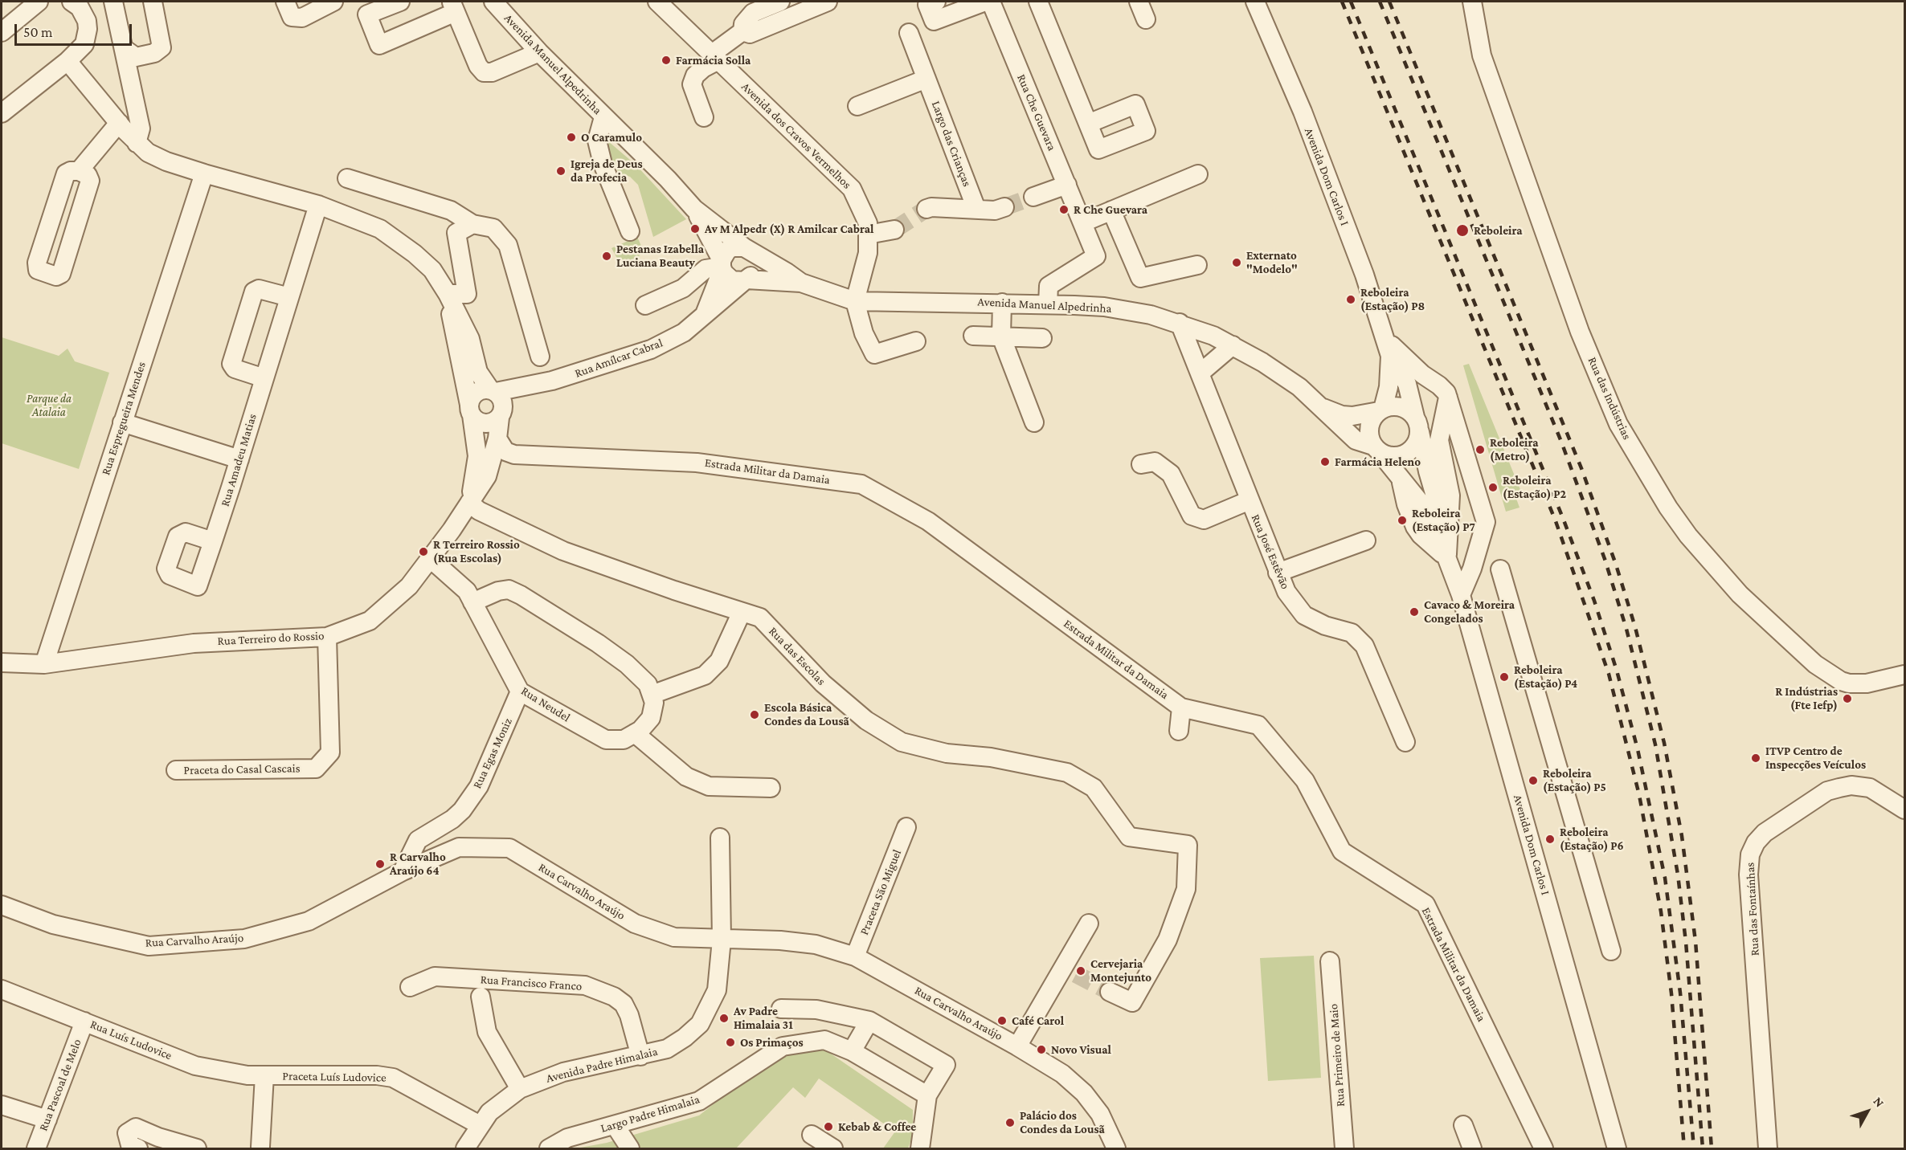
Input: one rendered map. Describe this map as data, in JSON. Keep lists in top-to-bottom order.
{
  "streets": {
    "street": [
      "Avenida Manuel Alpedrinha",
      "Rua Che Guevara",
      "Avenida dos Cravos Vermelhos",
      "Largo das Crianças",
      "Avenida Dom Carlos I",
      "Rua Amílcar Cabral",
      "Rua das Indústrias",
      "Rua Espregueira Mendes",
      "Rua Amadeu Matias",
      "Estrada Militar da Damaia",
      "Rua José Estêvão",
      "Rua Terreiro do Rossio",
      "Rua das Escolas",
      "Rua Neudel",
      "Rua Egas Moniz",
      "Praceta do Casal Cascais",
      "Rua Carvalho Araújo",
      "Praceta São Miguel",
      "Rua das Fontaínhas",
      "Rua Francisco Franco",
      "Rua Luís Ludovice",
      "Rua Primeiro de Maio",
      "Avenida Padre Himalaia",
      "Praceta Luís Ludovice",
      "Rua Pascoal de Melo",
      "Largo Padre Himalaia"
    ]
  },
  "crossings": [
    ["Avenida Manuel Alpedrinha", "Rua Che Guevara"],
    ["Avenida Manuel Alpedrinha", "Avenida dos Cravos Vermelhos"],
    ["Avenida Manuel Alpedrinha", "Avenida Dom Carlos I"],
    ["Avenida Manuel Alpedrinha", "Rua Amílcar Cabral"],
    ["Avenida Manuel Alpedrinha", "Rua José Estêvão"],
    ["Rua Amílcar Cabral", "Rua Terreiro do Rossio"],
    ["Rua Espregueira Mendes", "Rua Terreiro do Rossio"],
    ["Estrada Militar da Damaia", "Rua Terreiro do Rossio"],
    ["Rua Terreiro do Rossio", "Rua das Escolas"],
    ["Rua Terreiro do Rossio", "Rua Neudel"],
    ["Rua Terreiro do Rossio", "Praceta do Casal Cascais"],
    ["Rua Neudel", "Rua Egas Moniz"],
    ["Rua Egas Moniz", "Rua Carvalho Araújo"],
    ["Rua Carvalho Araújo", "Praceta São Miguel"],
    ["Rua Carvalho Araújo", "Avenida Padre Himalaia"],
    ["Rua Francisco Franco", "Avenida Padre Himalaia"],
    ["Rua Luís Ludovice", "Praceta Luís Ludovice"],
    ["Rua Luís Ludovice", "Rua Pascoal de Melo"],
    ["Avenida Padre Himalaia", "Praceta Luís Ludovice"]
  ],
  "parks": ["Parque da Atalaia"],
  "places": [
    "Farmácia Solla",
    "O Caramulo",
    "Igreja de Deus da Profecia",
    "R Che Guevara",
    "Av M Alpedr (X) R Amilcar Cabral",
    "Reboleira",
    "Pestanas Izabella Luciana Beauty",
    "Externato \"Modelo\"",
    "Reboleira (Estação) P8",
    "Reboleira (Metro)",
    "Farmácia Heleno",
    "Reboleira (Estação) P2",
    "Reboleira (Estação) P7",
    "R Terreiro Rossio (Rua Escolas)",
    "Cavaco & Moreira Congelados",
    "Reboleira (Estação) P4",
    "R Indústrias (Fte Iefp)",
    "Escola Básica Condes da Lousã",
    "ITVP Centro de Inspecções Veículos",
    "Reboleira (Estação) P5",
    "Reboleira (Estação) P6",
    "R Carvalho Araújo 64",
    "Cervejaria Montejunto",
    "Av Padre Himalaia 31",
    "Café Carol",
    "Os Primaços",
    "Novo Visual",
    "Palácio dos Condes da Lousã",
    "Kebab & Coffee"
  ],
  "scale_bar": "50 m",
  "north": "top right"
}
